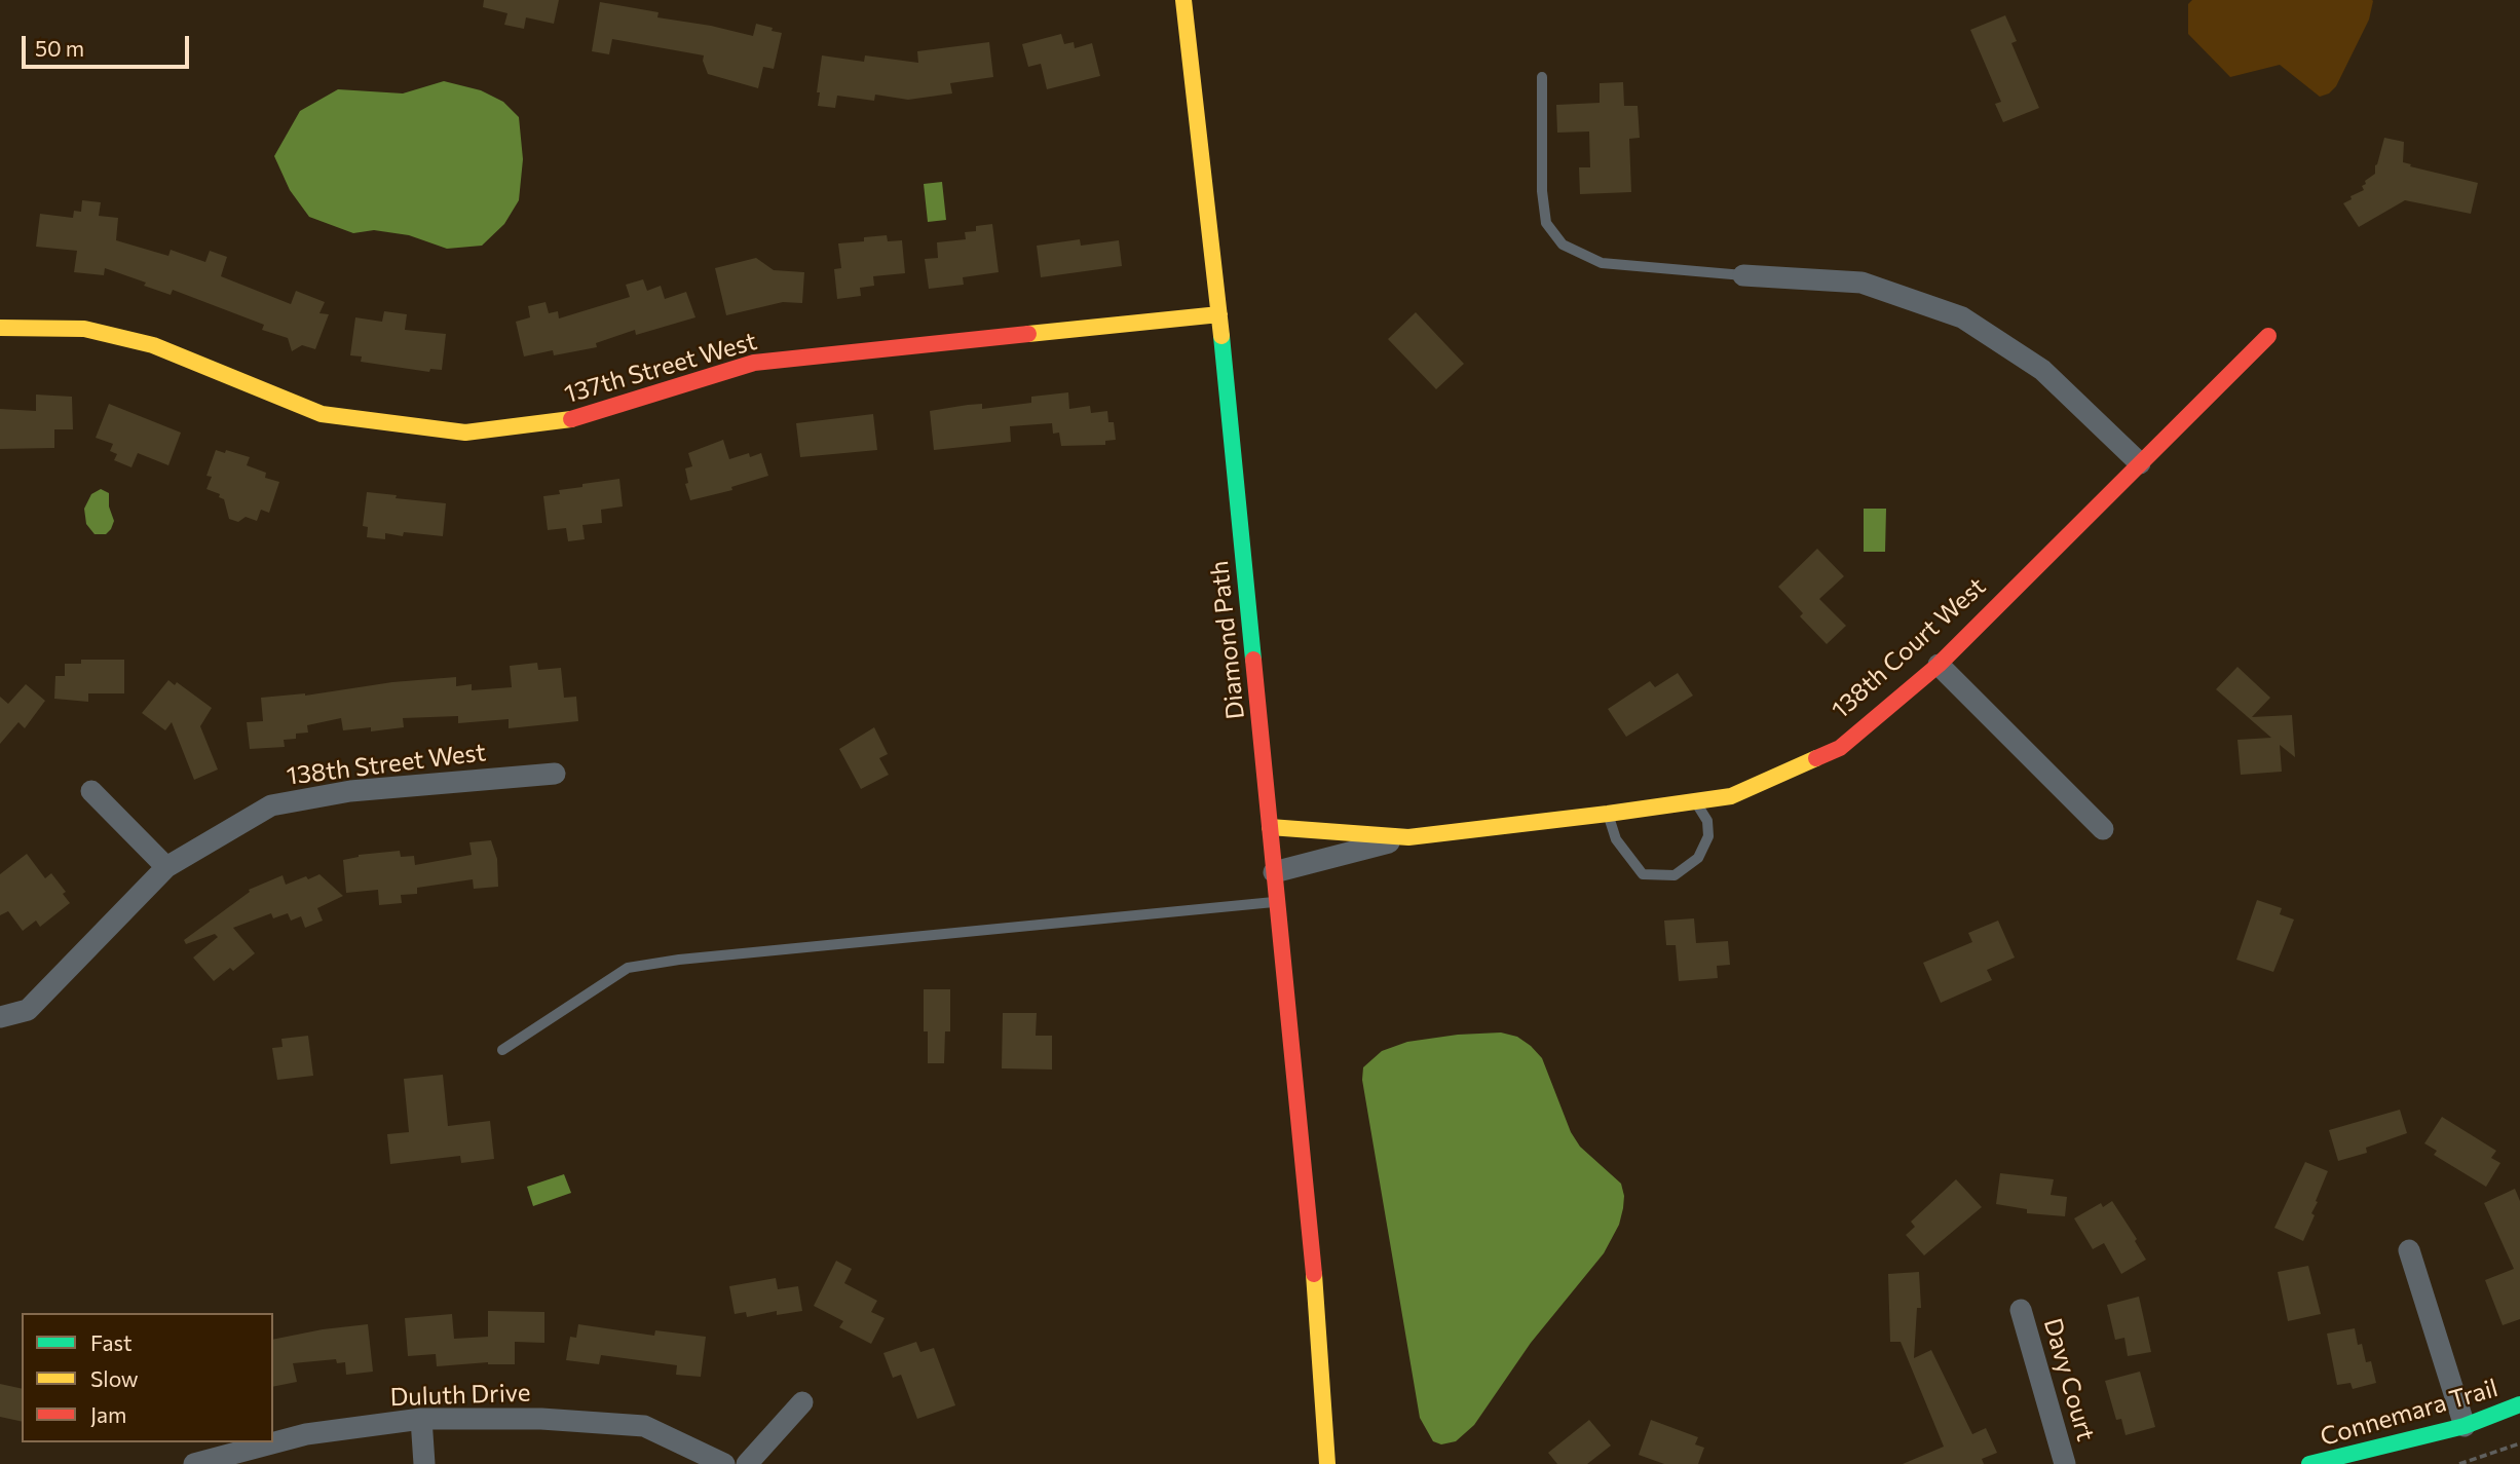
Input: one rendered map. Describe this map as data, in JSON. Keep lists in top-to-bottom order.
{
  "streets": {
    "street": [
      "137th Street West",
      "Diamond Path",
      "138th Court West",
      "138th Street West",
      "Davy Court",
      "Duluth Drive",
      "Connemara Trail"
    ]
  },
  "crossings": [
    ["137th Street West", "Diamond Path"],
    ["Diamond Path", "138th Court West"]
  ],
  "legend": ["Fast", "Slow", "Jam"],
  "scale_bar": "50 m"
}
